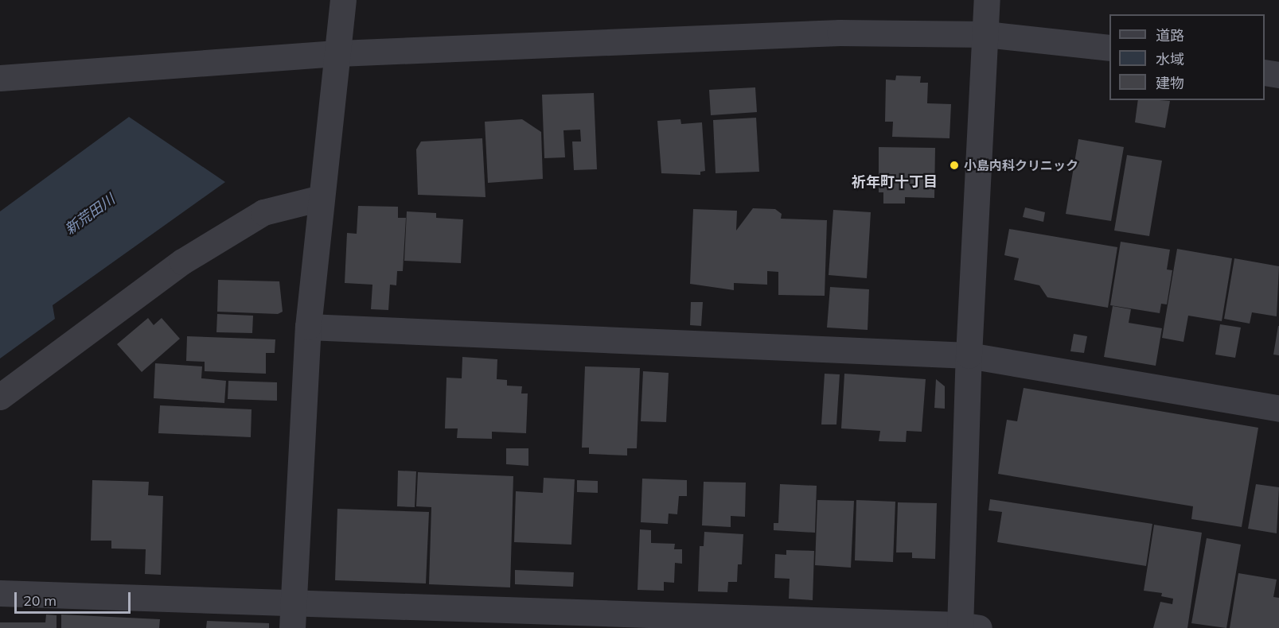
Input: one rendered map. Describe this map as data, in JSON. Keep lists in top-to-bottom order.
{
  "districts": ["祈年町十丁目"],
  "water": ["新荒田川"],
  "places": ["小島内科クリニック"],
  "legend": ["道路", "水域", "建物"],
  "scale_bar": "20 m"
}
